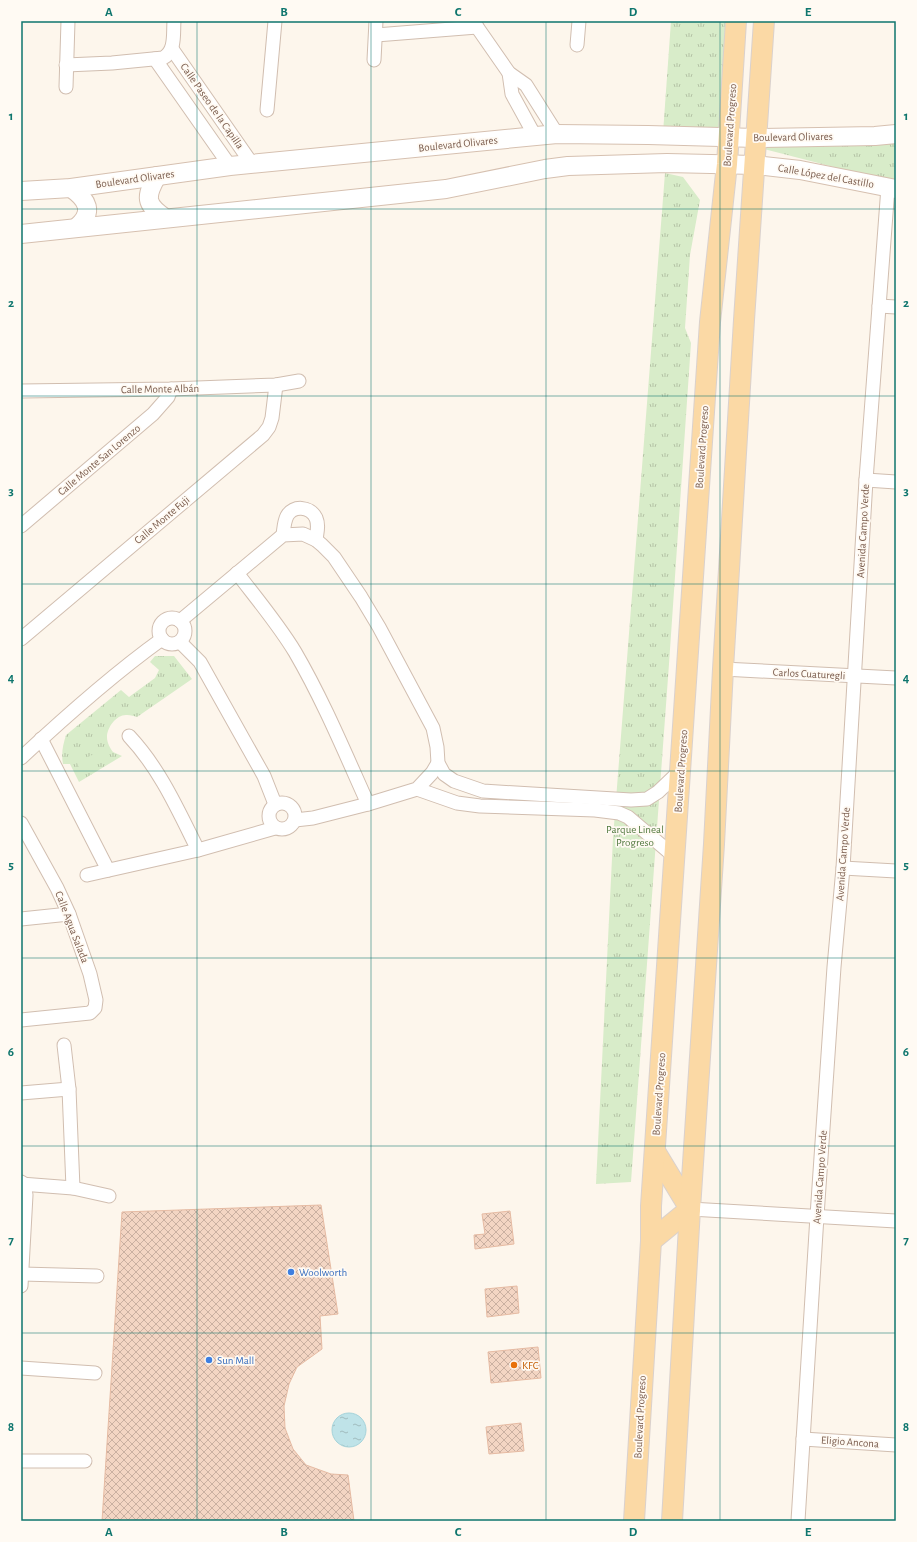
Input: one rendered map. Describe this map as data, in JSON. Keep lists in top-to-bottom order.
{
  "streets": {
    "main road": ["Boulevard Progreso"],
    "street": [
      "Calle Paseo de la Capilla",
      "Boulevard Olivares",
      "Calle López del Castillo",
      "Calle Monte Albán",
      "Calle Monte San Lorenzo",
      "Calle Monte Fuji",
      "Avenida Campo Verde",
      "Carlos Cuaturegli",
      "Calle Agua Salada",
      "Eligio Ancona"
    ]
  },
  "crossings": [
    ["Calle Paseo de la Capilla", "Boulevard Olivares"],
    ["Boulevard Progreso", "Boulevard Olivares"],
    ["Calle López del Castillo", "Avenida Campo Verde"],
    ["Calle Monte Albán", "Calle Monte San Lorenzo"],
    ["Calle Monte Albán", "Calle Monte Fuji"],
    ["Avenida Campo Verde", "Carlos Cuaturegli"],
    ["Avenida Campo Verde", "Eligio Ancona"]
  ],
  "parks": ["Parque Lineal Progreso"],
  "places": ["Woolworth", "Sun Mall", "KFC"],
  "grid": {
    "columns": [
      "A",
      "B",
      "C",
      "D",
      "E"
    ],
    "rows": [
      "1",
      "2",
      "3",
      "4",
      "5",
      "6",
      "7",
      "8"
    ]
  }
}
